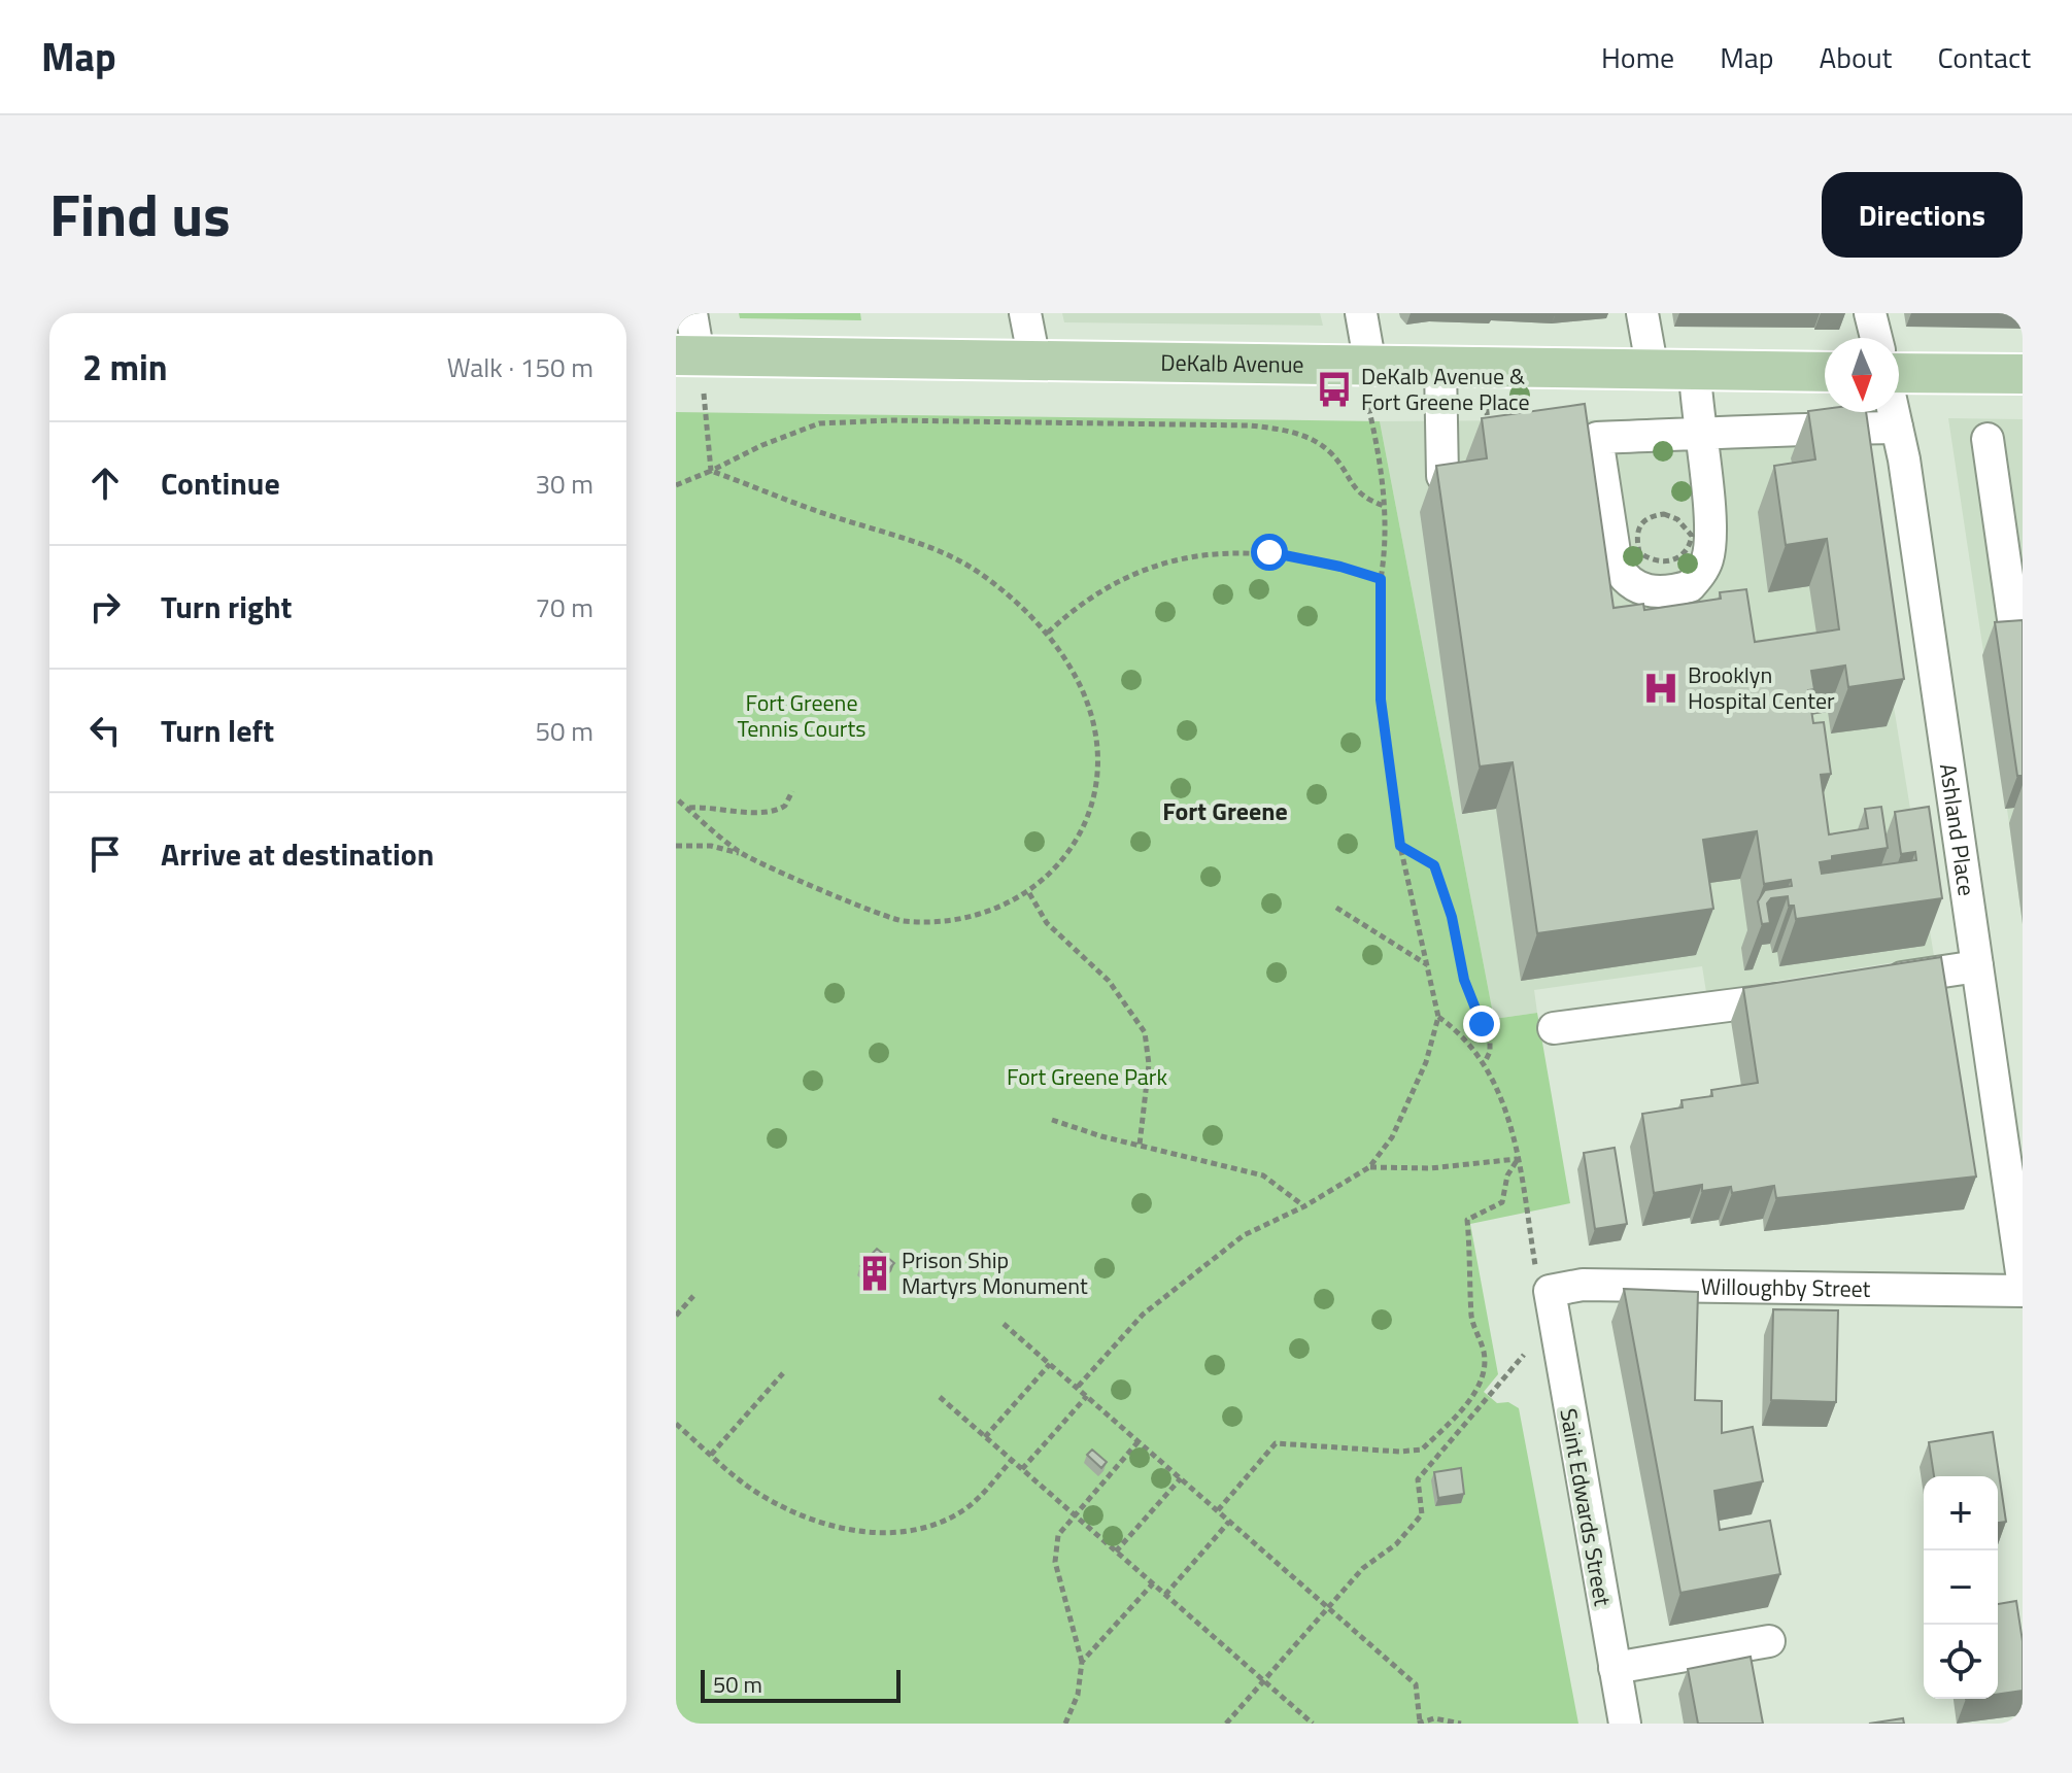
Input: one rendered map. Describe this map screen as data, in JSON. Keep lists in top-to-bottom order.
{
  "streets": {
    "main road": ["DeKalb Avenue"],
    "street": ["Ashland Place", "Willoughby Street", "Saint Edwards Street"]
  },
  "crossings": [
    ["Willoughby Street", "Saint Edwards Street"]
  ],
  "districts": ["Fort Greene"],
  "parks": ["Fort Greene Tennis Courts", "Fort Greene Park"],
  "places": {
    "bus stop": ["DeKalb Avenue & Fort Greene Place"],
    "hospital": ["Brooklyn Hospital Center"],
    "building": ["Prison Ship Martyrs Monument"]
  },
  "scale_bar": "50 m",
  "north": "bottom",
  "page": {
    "header": "Map",
    "nav": [
      "Home",
      "Map",
      "About",
      "Contact"
    ],
    "title": "Find us",
    "buttons": "Directions",
    "heading": ["2 min", "Walk · 150 m"],
    "list": [
      ["Continue", "30 m"],
      ["Turn right", "70 m"],
      ["Turn left", "50 m"],
      "Arrive at destination"
    ],
    "map_buttons": ["+", "−"],
    "scale": "50 m"
  }
}
